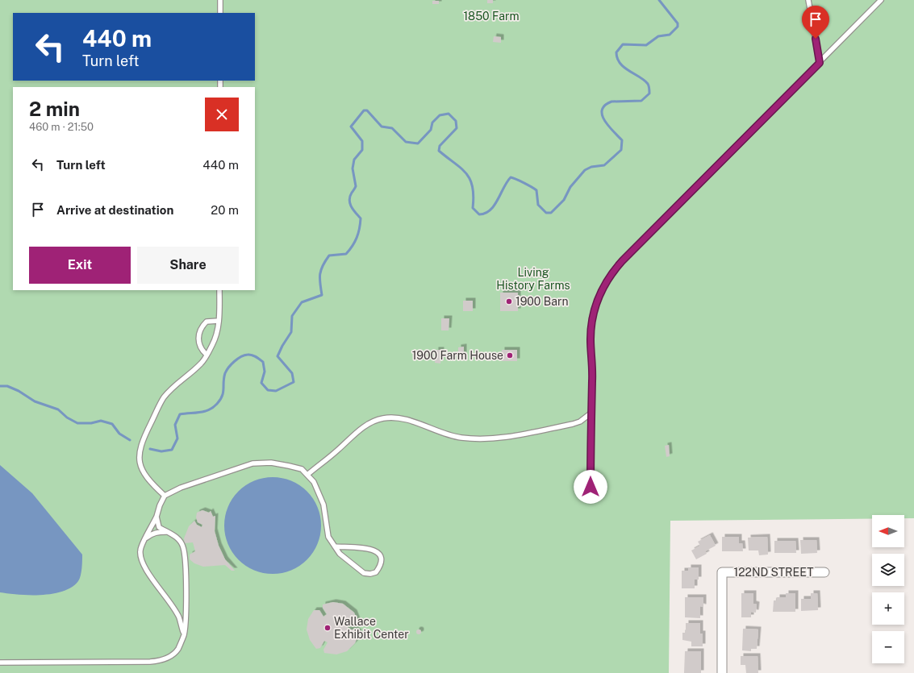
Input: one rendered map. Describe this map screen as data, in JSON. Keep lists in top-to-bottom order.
{
  "streets": {
    "street": ["122ND STREET"]
  },
  "parks": ["1850 Farm", "Living History Farms"],
  "places": ["1900 Barn", "1900 Farm House", "Wallace Exhibit Center"],
  "north": "left",
  "page": {
    "turn": ["440 m", "Turn left"],
    "heading": ["2 min", "460 m · 21:50"],
    "list": [
      {
        "name": "Turn left",
        "value": "440 m"
      },
      {
        "name": "Arrive at destination",
        "value": "20 m"
      }
    ],
    "buttons": ["Exit", "Share"],
    "map_buttons": ["+", "−"]
  }
}
